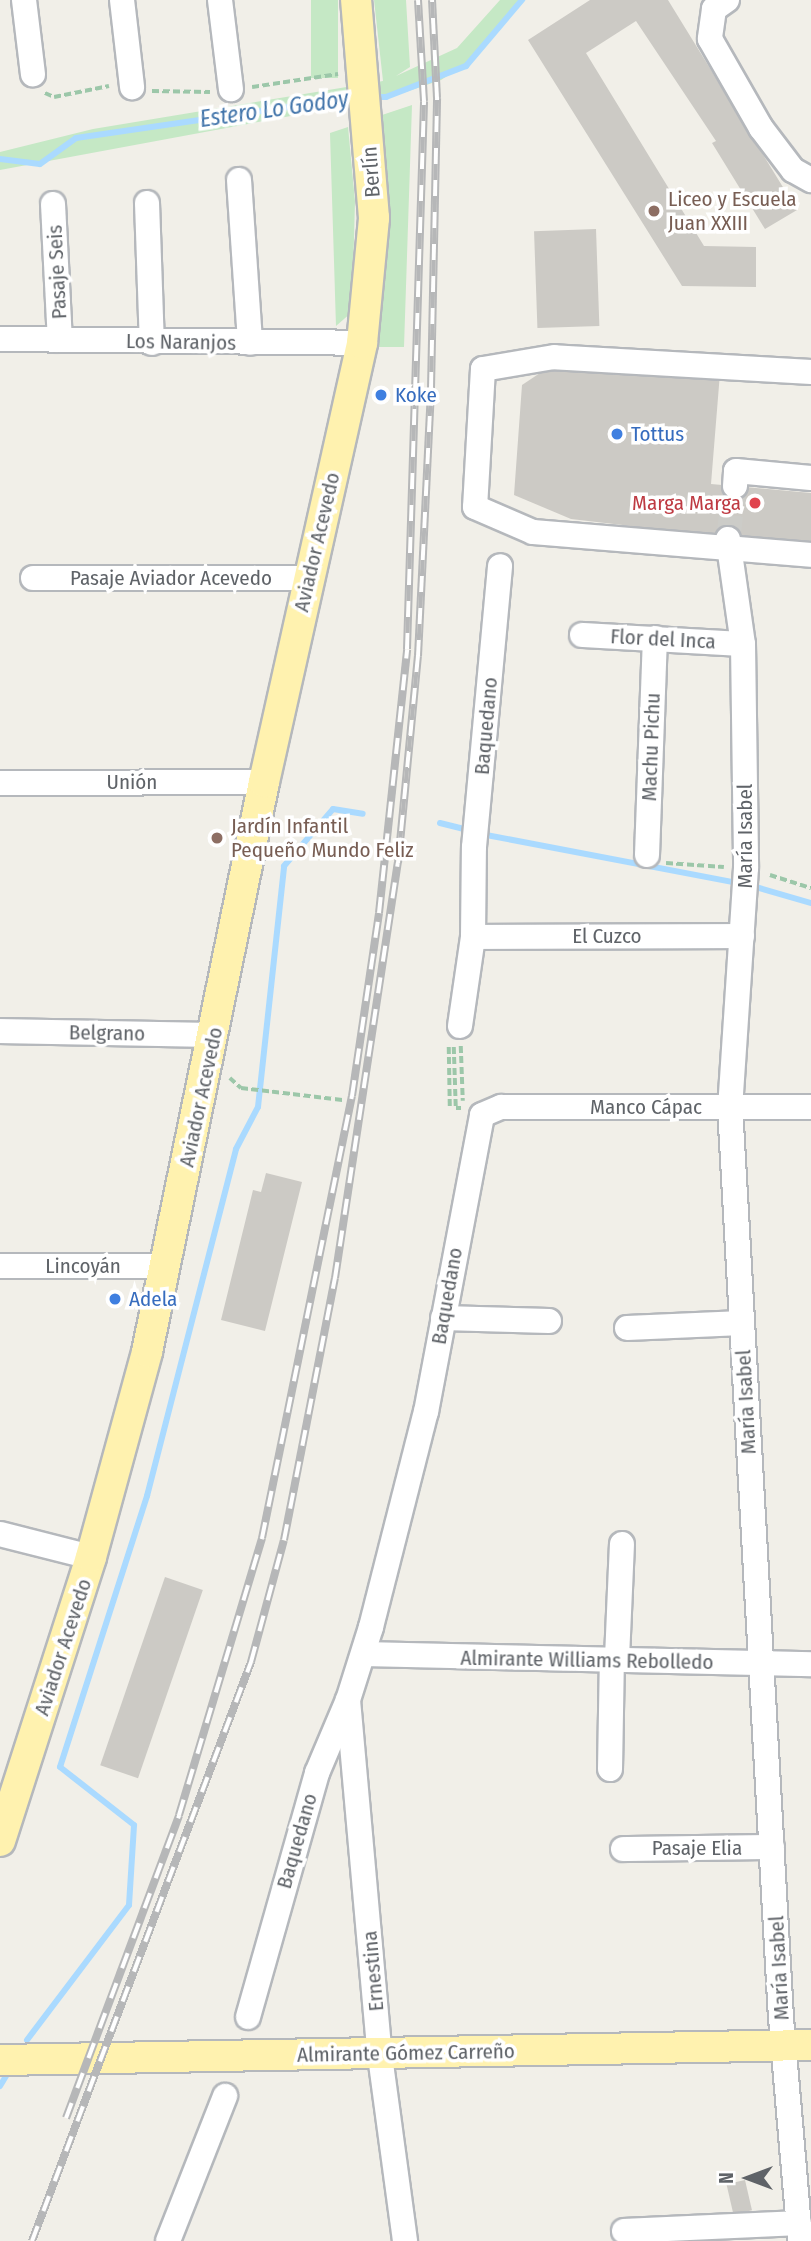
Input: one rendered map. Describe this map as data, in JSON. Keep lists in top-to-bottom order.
{
  "streets": {
    "main road": ["Berlín", "Aviador Acevedo", "Almirante Gómez Carreño"],
    "street": [
      "Pasaje Seis",
      "Los Naranjos",
      "Pasaje Aviador Acevedo",
      "Flor del Inca",
      "Baquedano",
      "Machu Pichu",
      "Unión",
      "María Isabel",
      "El Cuzco",
      "Belgrano",
      "Manco Cápac",
      "Lincoyán",
      "Almirante Williams Rebolledo",
      "Pasaje Elia",
      "Ernestina"
    ]
  },
  "crossings": [
    ["Berlín", "Los Naranjos"],
    ["Berlín", "Aviador Acevedo"],
    ["Pasaje Seis", "Los Naranjos"],
    ["Los Naranjos", "Aviador Acevedo"],
    ["Aviador Acevedo", "Pasaje Aviador Acevedo"],
    ["Aviador Acevedo", "Unión"],
    ["Aviador Acevedo", "Belgrano"],
    ["Aviador Acevedo", "Lincoyán"],
    ["Flor del Inca", "Machu Pichu"],
    ["Flor del Inca", "María Isabel"],
    ["Baquedano", "El Cuzco"],
    ["Baquedano", "Manco Cápac"],
    ["Baquedano", "Almirante Williams Rebolledo"],
    ["Baquedano", "Ernestina"],
    ["María Isabel", "El Cuzco"],
    ["María Isabel", "Manco Cápac"],
    ["María Isabel", "Almirante Williams Rebolledo"],
    ["María Isabel", "Pasaje Elia"],
    ["María Isabel", "Almirante Gómez Carreño"],
    ["Ernestina", "Almirante Gómez Carreño"]
  ],
  "water": ["Estero Lo Godoy"],
  "places": [
    "Liceo y Escuela Juan XXIII",
    "Koke",
    "Tottus",
    "Marga Marga",
    "Jardín Infantil Pequeño Mundo Feliz",
    "Adela"
  ],
  "north": "left"
}
